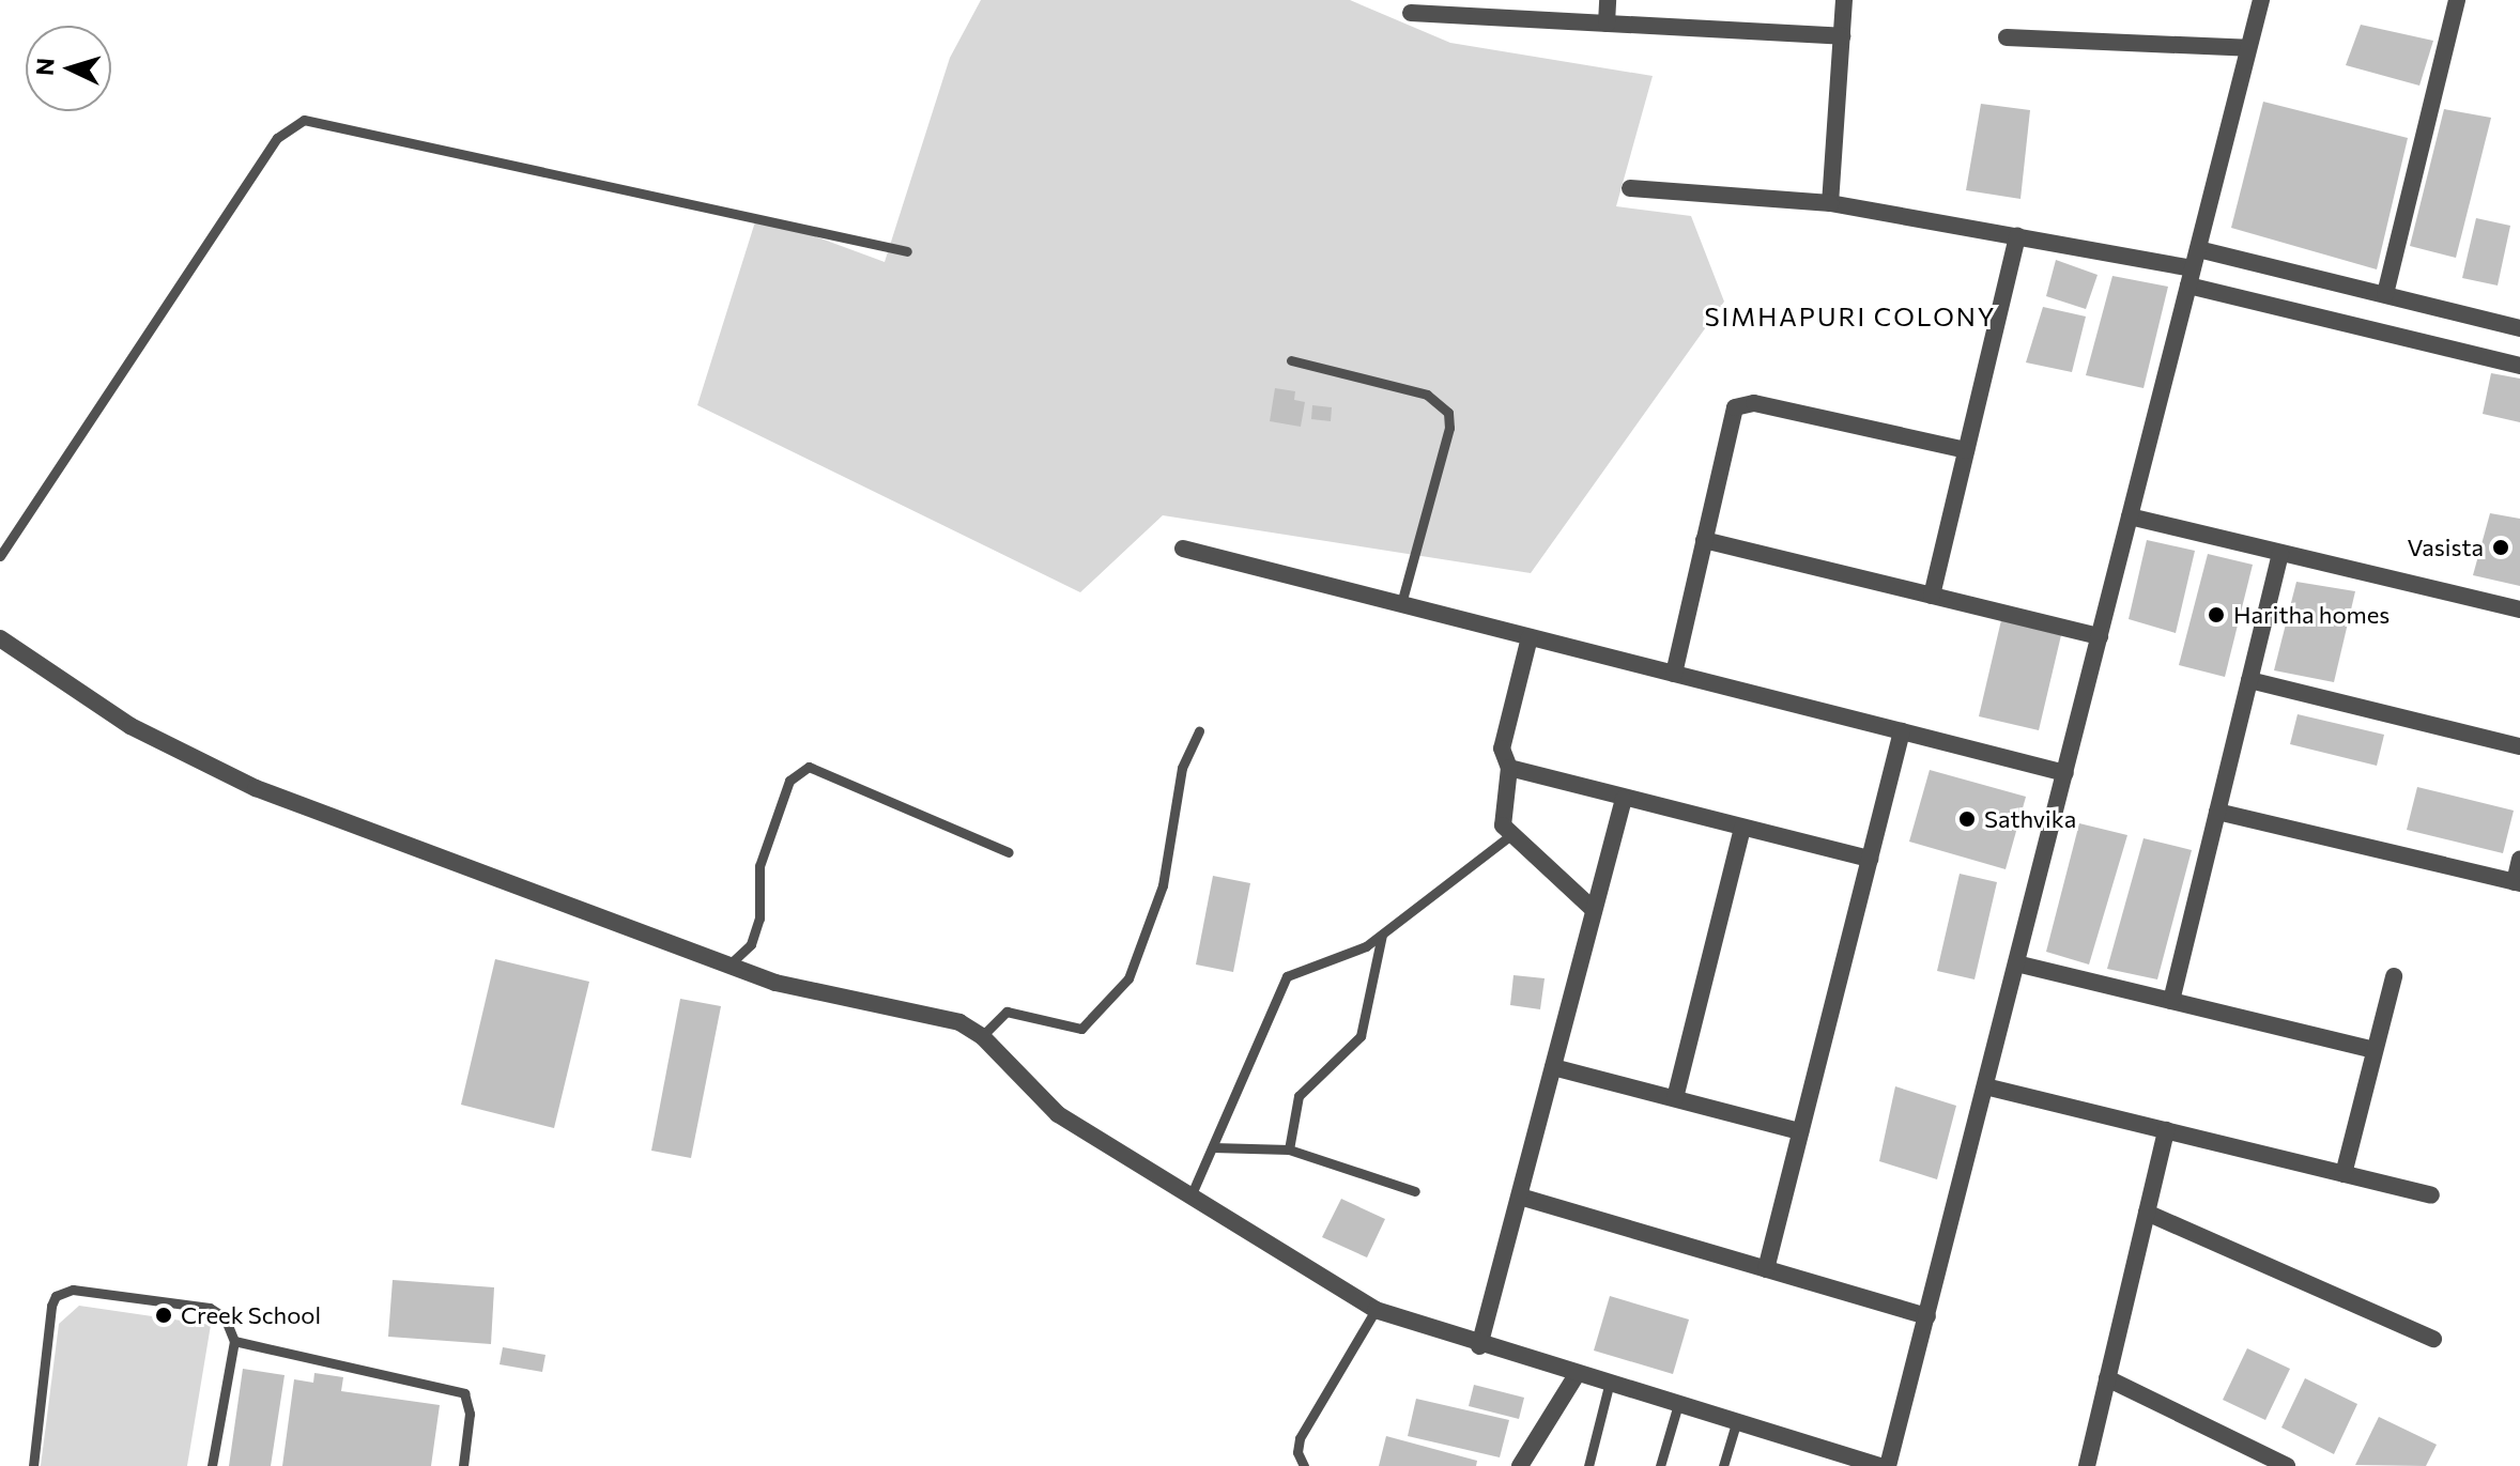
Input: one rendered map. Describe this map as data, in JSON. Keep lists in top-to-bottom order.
{
  "districts": ["SIMHAPURI COLONY"],
  "places": [
    "Vasista",
    "Haritha homes",
    "Sathvika",
    "Creek School"
  ],
  "north": "left"
}
